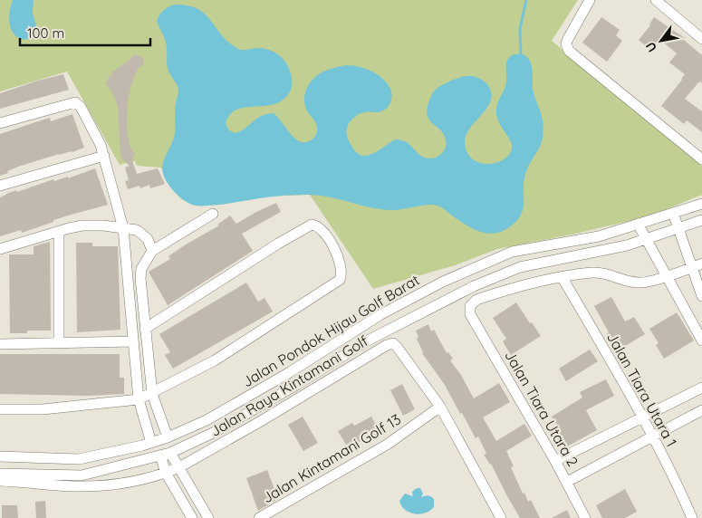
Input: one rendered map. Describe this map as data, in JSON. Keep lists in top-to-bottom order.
{
  "streets": {
    "street": [
      "Jalan Pondok Hijau Golf Barat",
      "Jalan Raya Kintamani Golf",
      "Jalan Tiara Utara 1",
      "Jalan Tiara Utara 2",
      "Jalan Kintamani Golf 13"
    ]
  },
  "crossings": [
    ["Jalan Raya Kintamani Golf", "Jalan Kintamani Golf 13"],
    ["Jalan Tiara Utara 1", "Jalan Tiara Utara 2"]
  ],
  "scale_bar": "100 m",
  "north": "bottom left"
}
